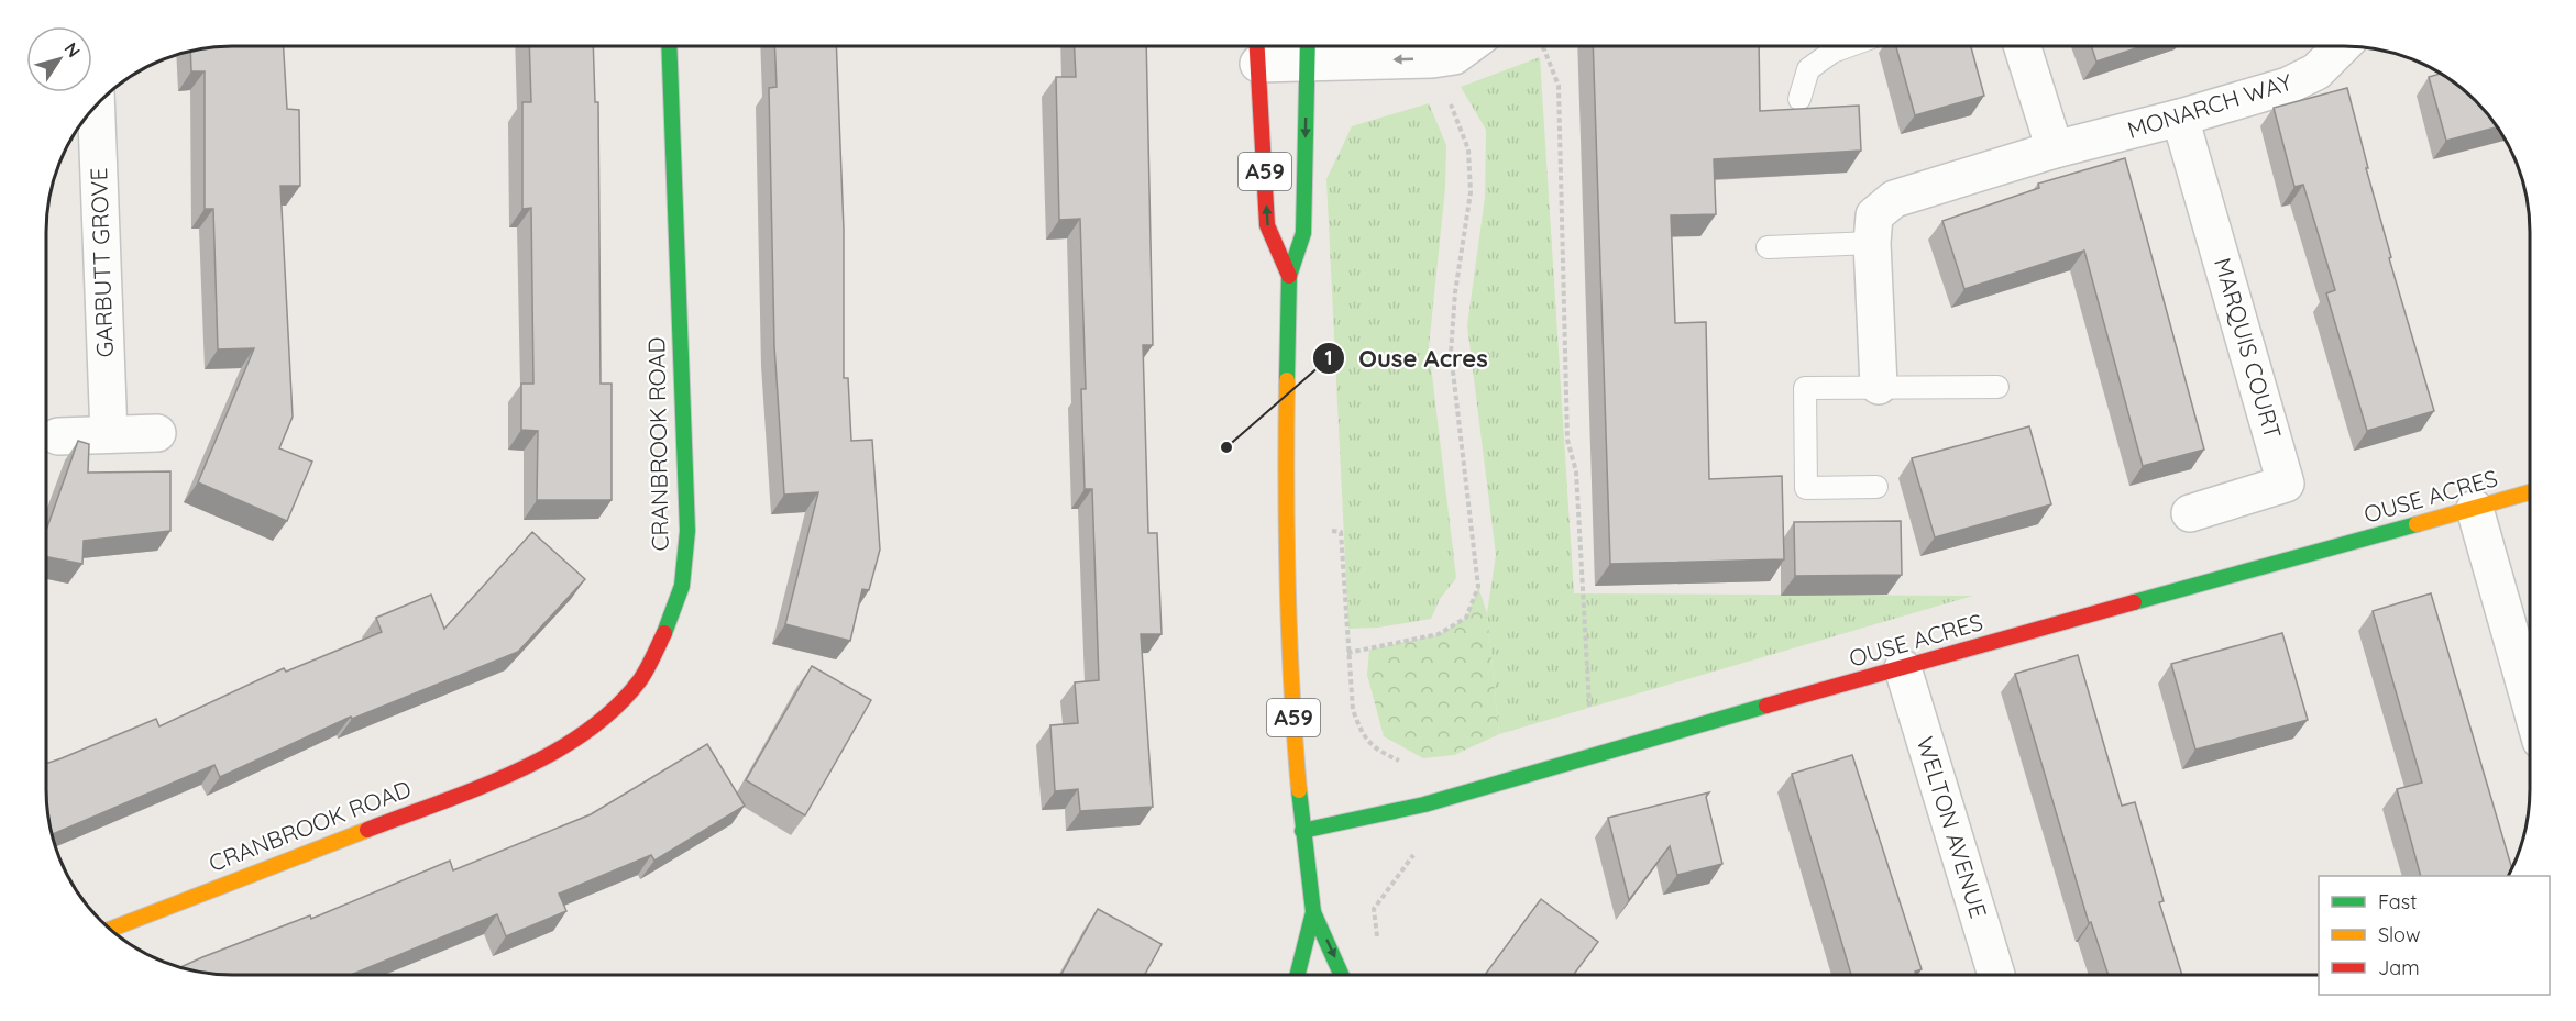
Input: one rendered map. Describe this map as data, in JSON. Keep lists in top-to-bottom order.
{
  "streets": {
    "street": [
      "MONARCH WAY",
      "A59",
      "GARBUTT GROVE",
      "MARQUIS COURT",
      "CRANBROOK ROAD",
      "OUSE ACRES",
      "WELTON AVENUE"
    ]
  },
  "crossings": [
    ["MONARCH WAY", "MARQUIS COURT"],
    ["A59", "OUSE ACRES"],
    ["OUSE ACRES", "WELTON AVENUE"]
  ],
  "places": ["Ouse Acres"],
  "legend": ["Fast", "Slow", "Jam"],
  "north": "top right"
}
